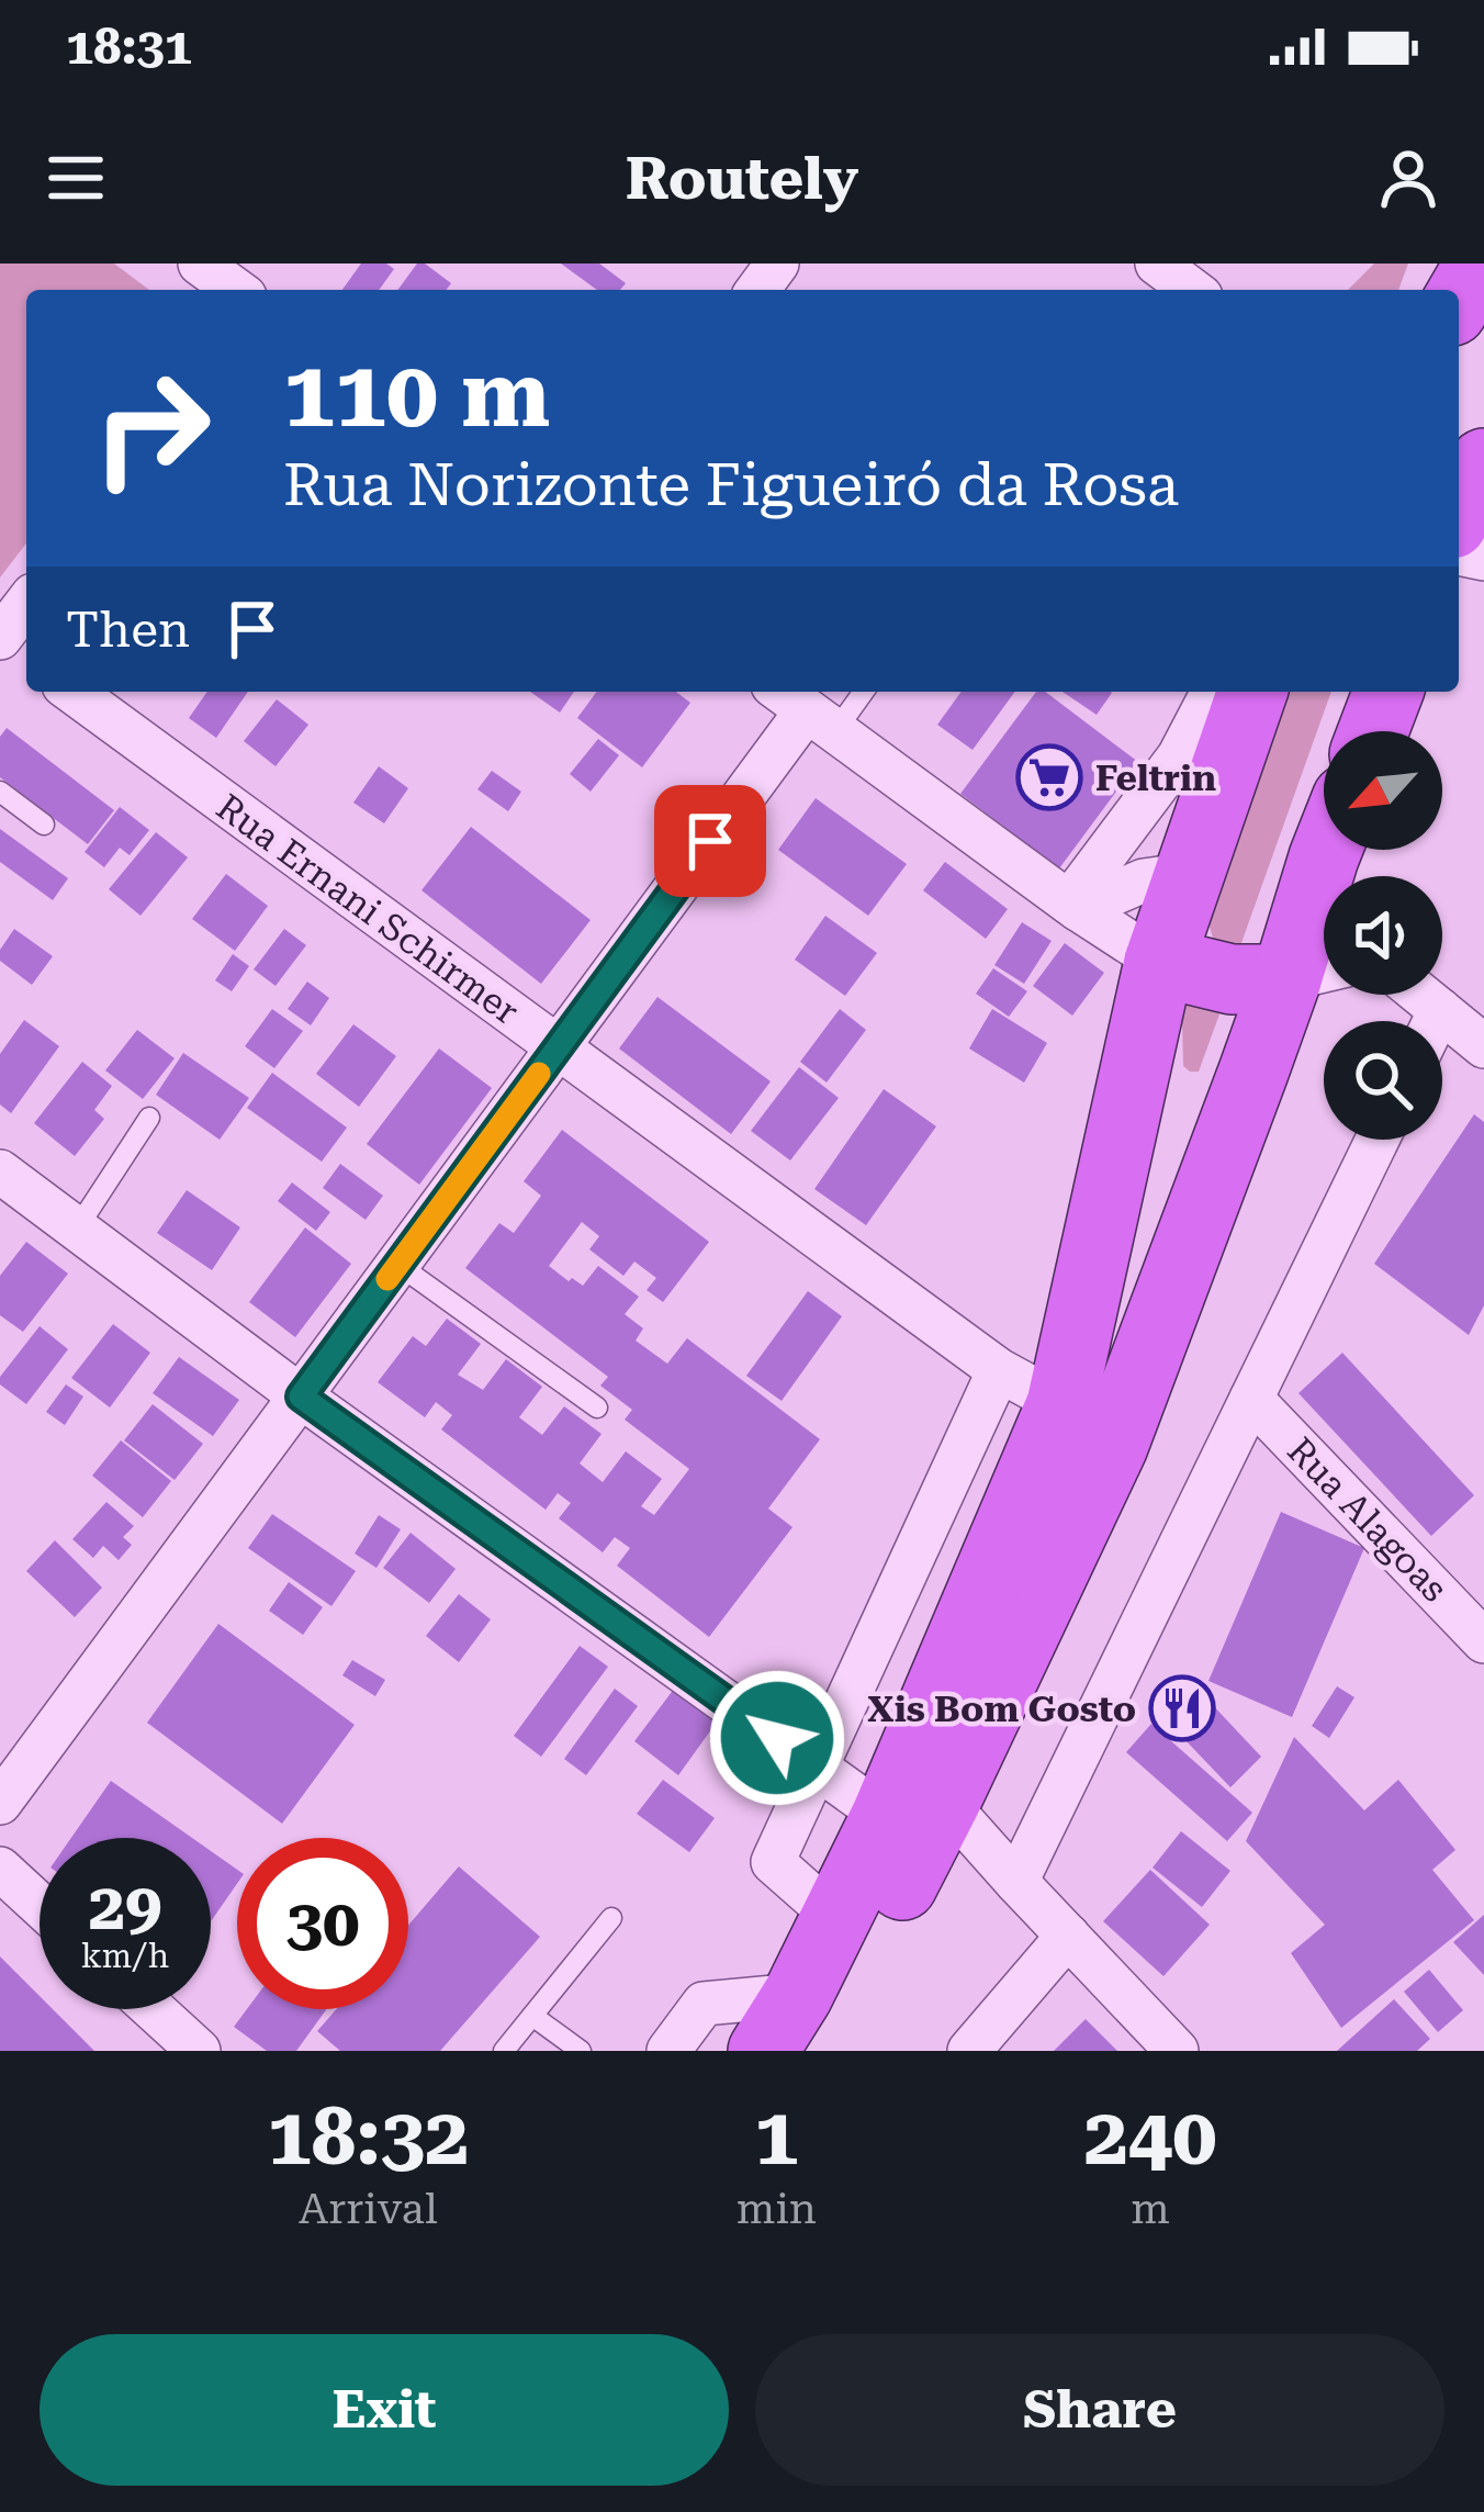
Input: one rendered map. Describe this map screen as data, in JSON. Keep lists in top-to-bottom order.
{
  "streets": {
    "street": ["Rua Ernani Schirmer", "Rua Alagoas"]
  },
  "places": {
    "supermarket": ["Feltrin"],
    "restaurant": ["Xis Bom Gosto"]
  },
  "north": "bottom left",
  "page": {
    "status": "18:31",
    "header": "Routely",
    "turn": ["110 m", "Rua Norizonte Figueiró da Rosa"],
    "then": "Then",
    "speed": "29 km/h",
    "limit": "30",
    "eta": [
      "18:32",
      "Arrival",
      "1",
      "min",
      "240",
      "m"
    ],
    "buttons": ["Exit", "Share"]
  }
}
